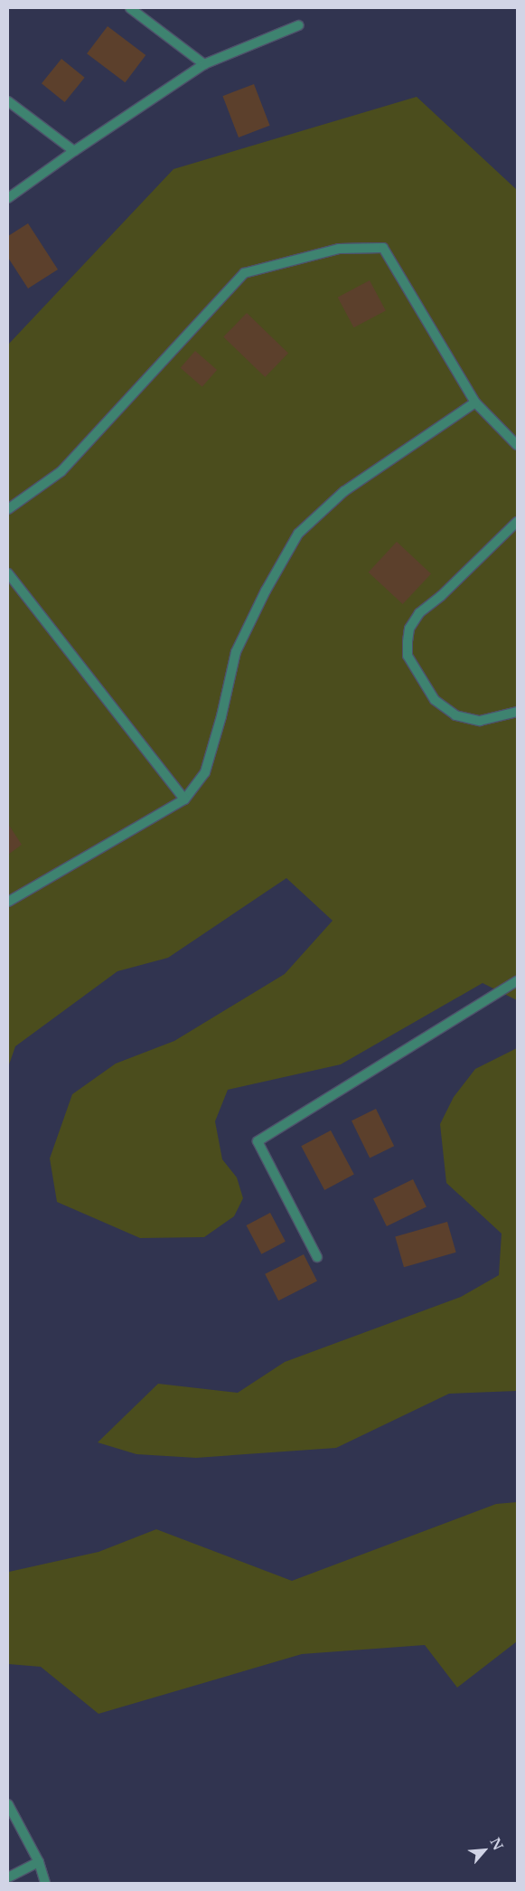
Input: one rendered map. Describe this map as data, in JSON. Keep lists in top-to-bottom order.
{
  "north": "top right"
}
